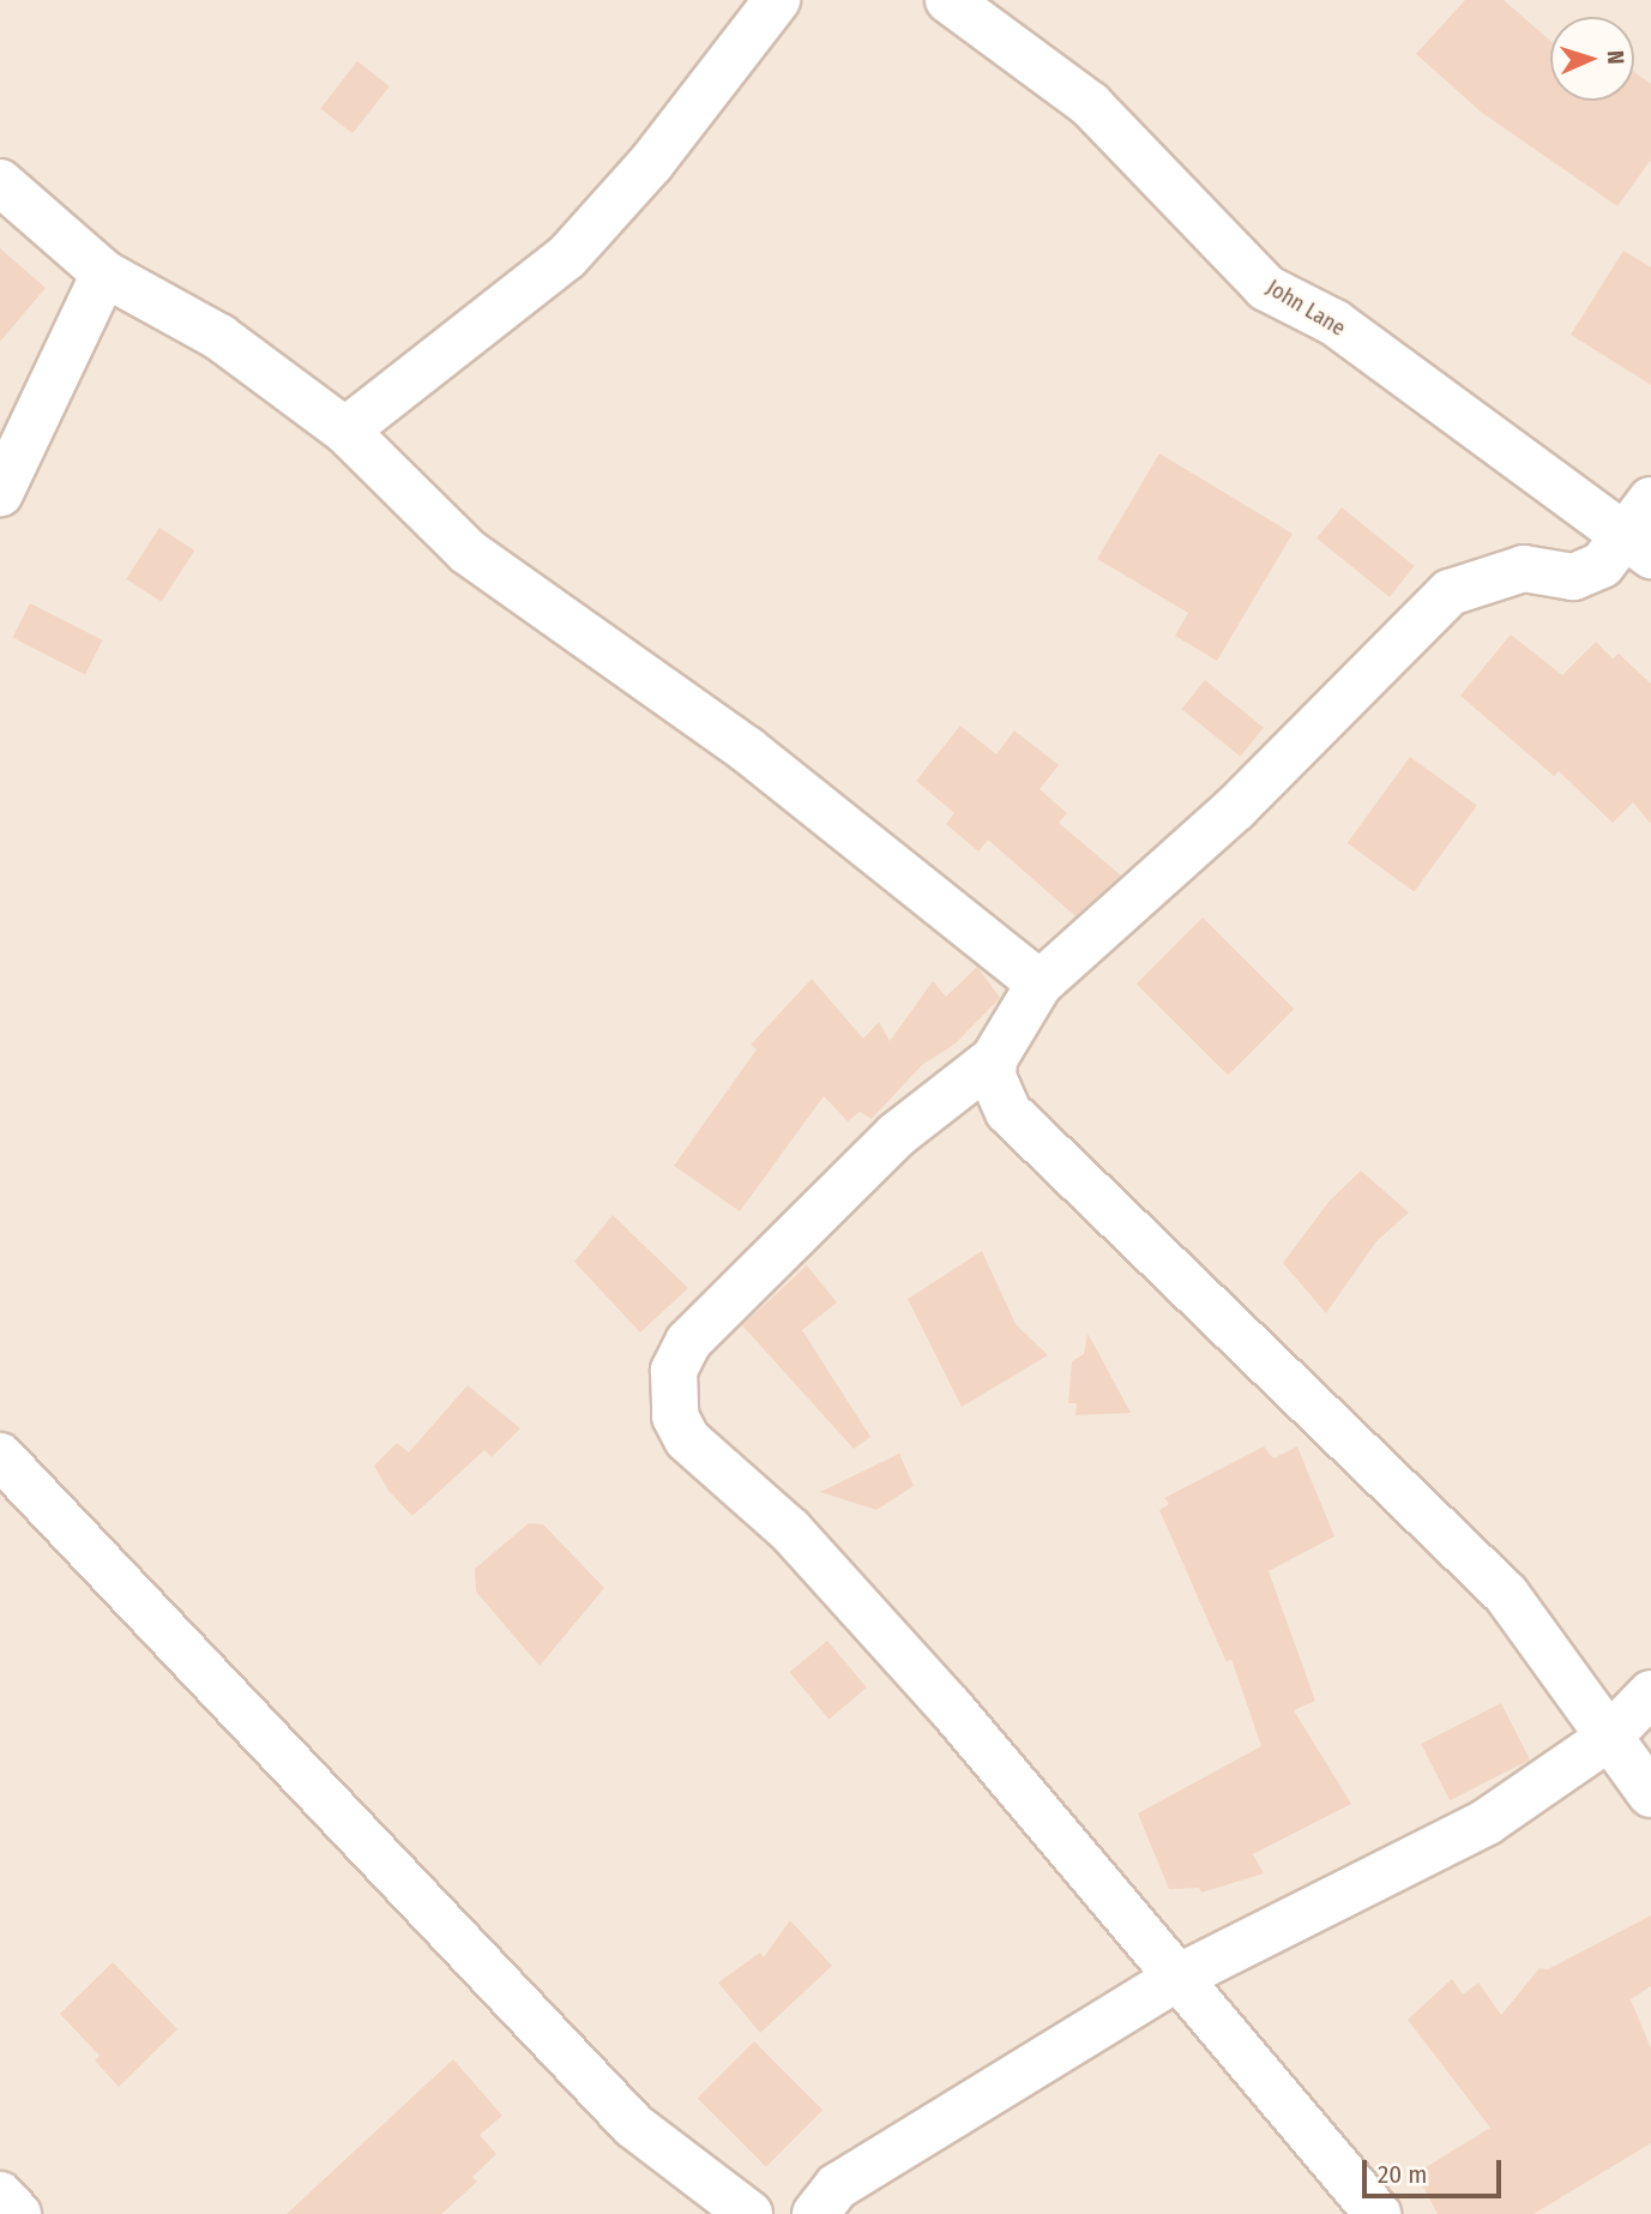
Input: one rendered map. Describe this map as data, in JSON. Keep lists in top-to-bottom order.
{
  "streets": {
    "street": ["John Lane"]
  },
  "scale_bar": "20 m",
  "north": "right"
}
